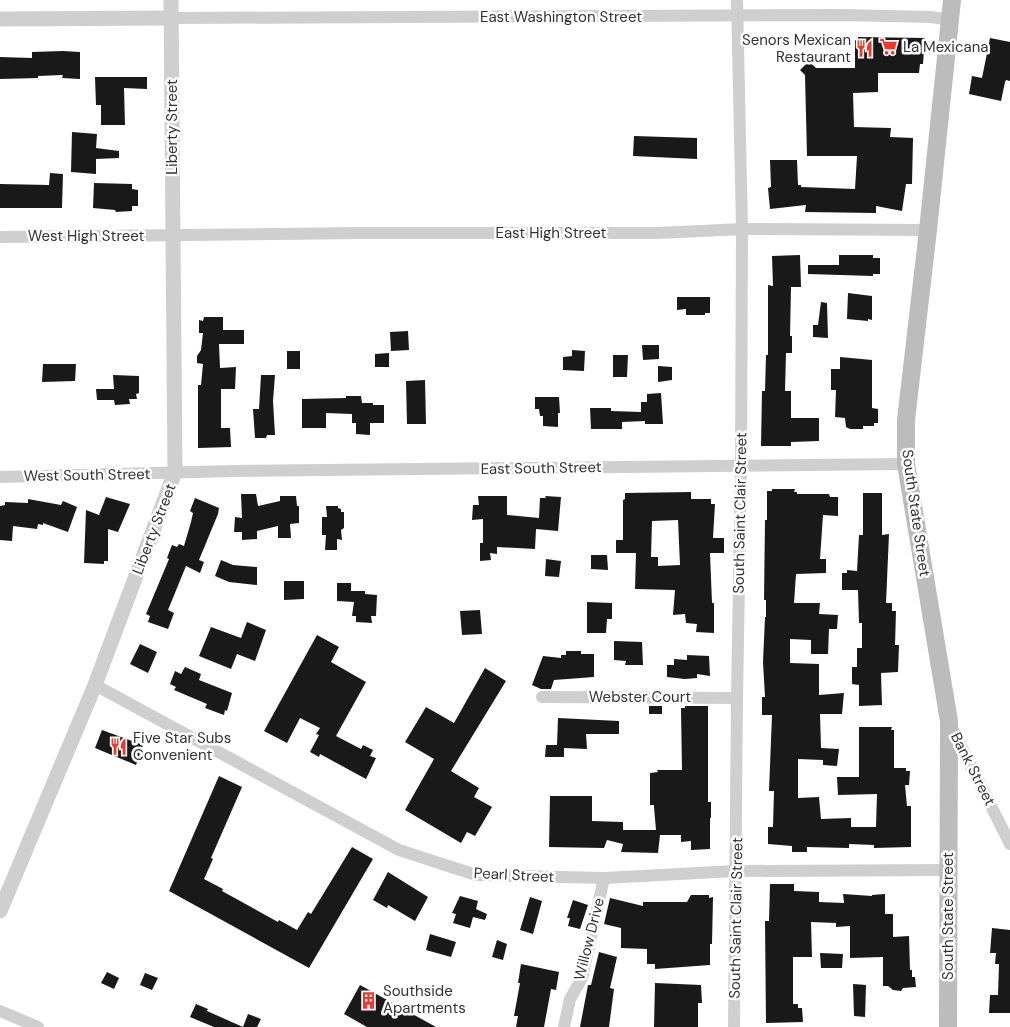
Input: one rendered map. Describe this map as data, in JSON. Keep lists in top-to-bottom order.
{
  "streets": {
    "main road": ["South State Street"],
    "street": [
      "East Washington Street",
      "Liberty Street",
      "East High Street",
      "West High Street",
      "East South Street",
      "West South Street",
      "South Saint Clair Street",
      "Webster Court",
      "Bank Street",
      "Pearl Street",
      "Willow Drive"
    ]
  },
  "crossings": [
    ["East Washington Street", "Liberty Street"],
    ["East Washington Street", "South Saint Clair Street"],
    ["East Washington Street", "South State Street"],
    ["Liberty Street", "East High Street"],
    ["Liberty Street", "West High Street"],
    ["Liberty Street", "East South Street"],
    ["Liberty Street", "West South Street"],
    ["Liberty Street", "Pearl Street"],
    ["East High Street", "West High Street"],
    ["East High Street", "South Saint Clair Street"],
    ["East High Street", "South State Street"],
    ["East South Street", "West South Street"],
    ["East South Street", "South Saint Clair Street"],
    ["East South Street", "South State Street"],
    ["South Saint Clair Street", "Webster Court"],
    ["South Saint Clair Street", "Pearl Street"],
    ["South State Street", "Bank Street"],
    ["South State Street", "Pearl Street"],
    ["Pearl Street", "Willow Drive"]
  ],
  "places": {
    "supermarket": ["La Mexicana"],
    "restaurant": ["Senors Mexican Restaurant", "Five Star Subs Convenient"],
    "building": ["Southside Apartments"]
  }
}
